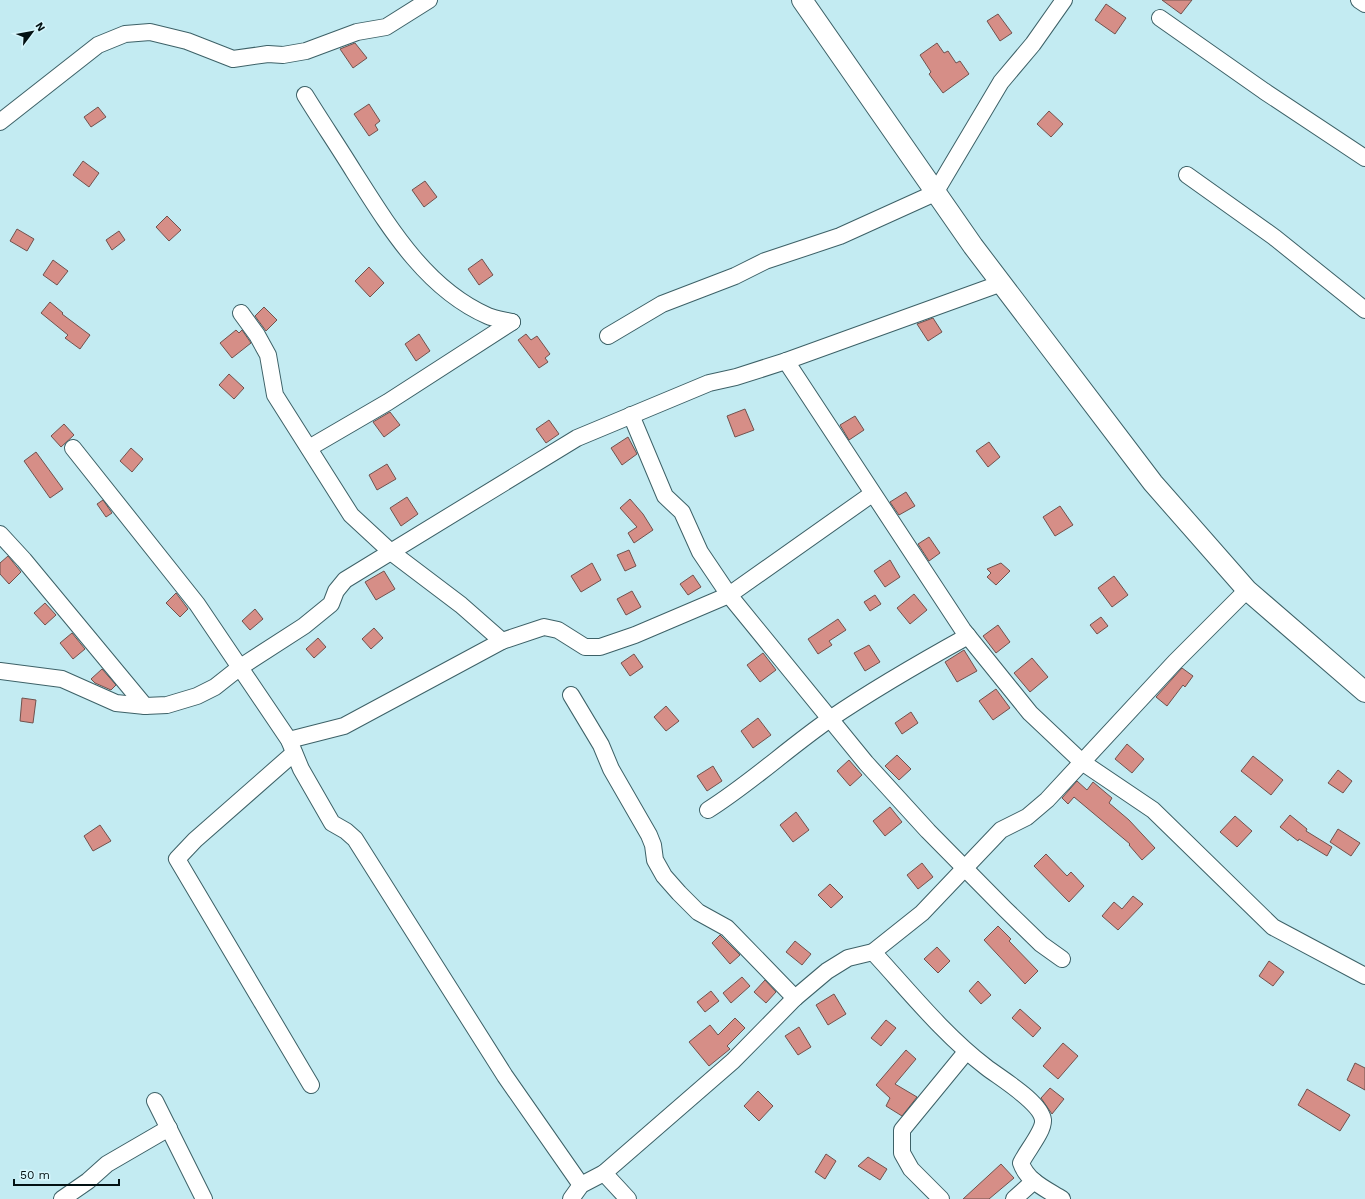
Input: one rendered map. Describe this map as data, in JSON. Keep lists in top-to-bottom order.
{
  "scale_bar": "50 m",
  "north": "top right"
}
